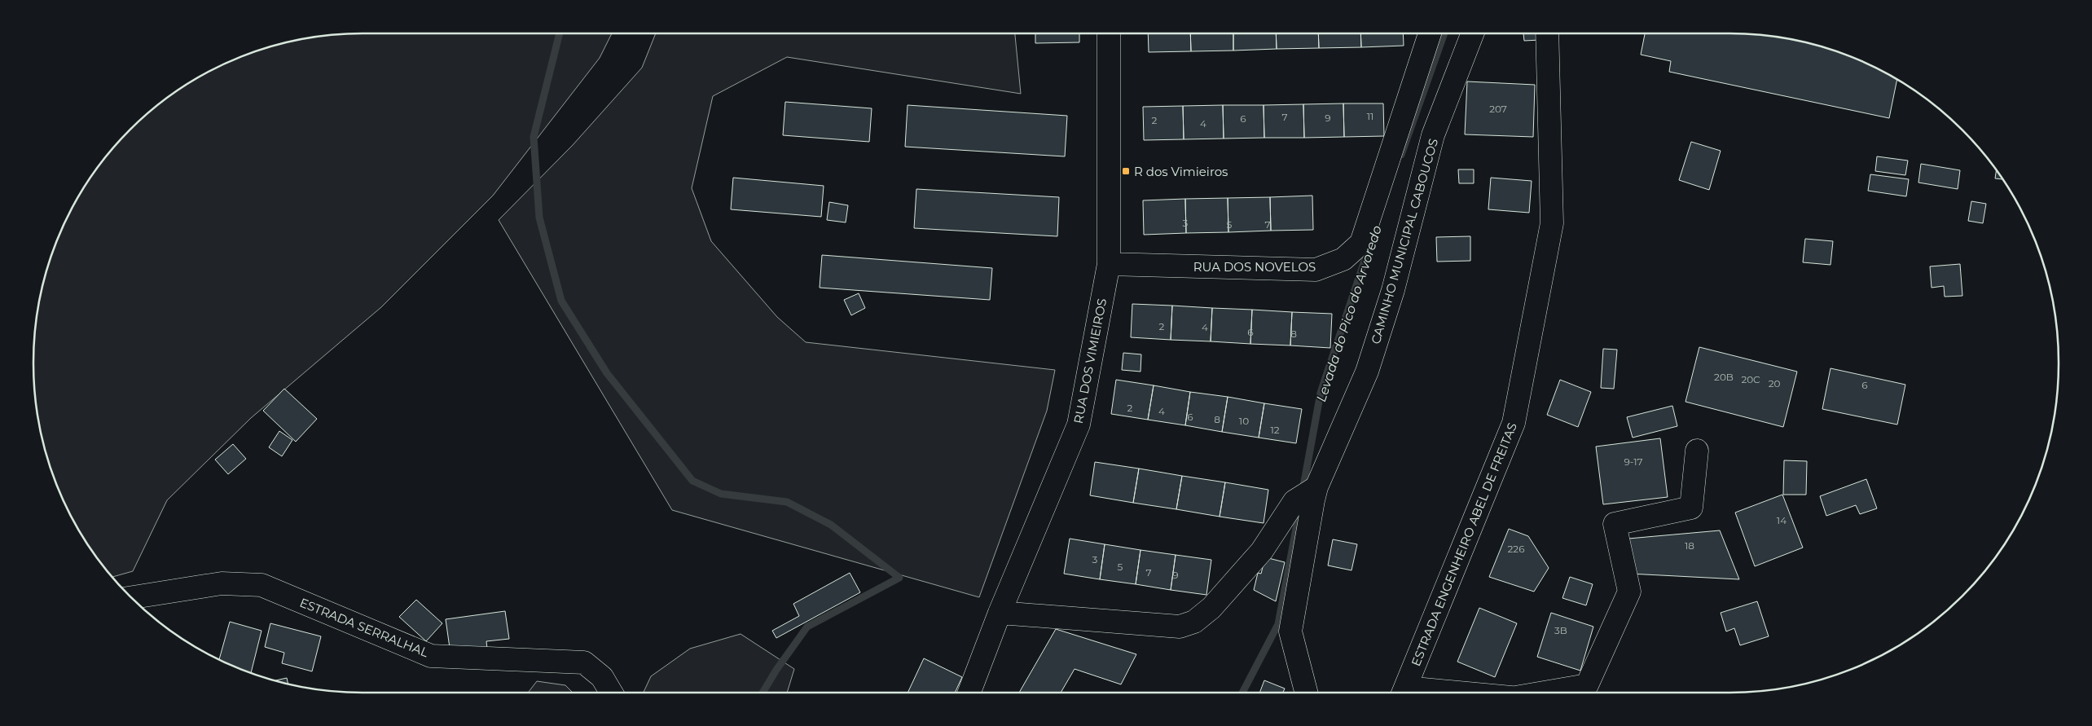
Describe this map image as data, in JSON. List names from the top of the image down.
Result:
{
  "streets": {
    "street": [
      "CAMINHO MUNICIPAL CABOUCOS",
      "RUA DOS NOVELOS",
      "RUA DOS VIMIEIROS",
      "ESTRADA ENGENHEIRO ABEL DE FREITAS",
      "ESTRADA SERRALHAL"
    ]
  },
  "crossings": [
    ["RUA DOS NOVELOS", "RUA DOS VIMIEIROS"]
  ],
  "water": ["Levada do Pico do Arvoredo"],
  "places": {
    "transit": ["R dos Vimieiros"]
  },
  "house_numbers": [
    "207",
    "11",
    "7",
    "9",
    "6",
    "2",
    "4",
    "3",
    "5",
    "7",
    "2",
    "4",
    "6",
    "8",
    "20B",
    "20C",
    "20",
    "6",
    "2",
    "4",
    "6",
    "8",
    "10",
    "12",
    "9-17",
    "14",
    "18",
    "226",
    "3",
    "5",
    "7",
    "9",
    "3B"
  ]
}
